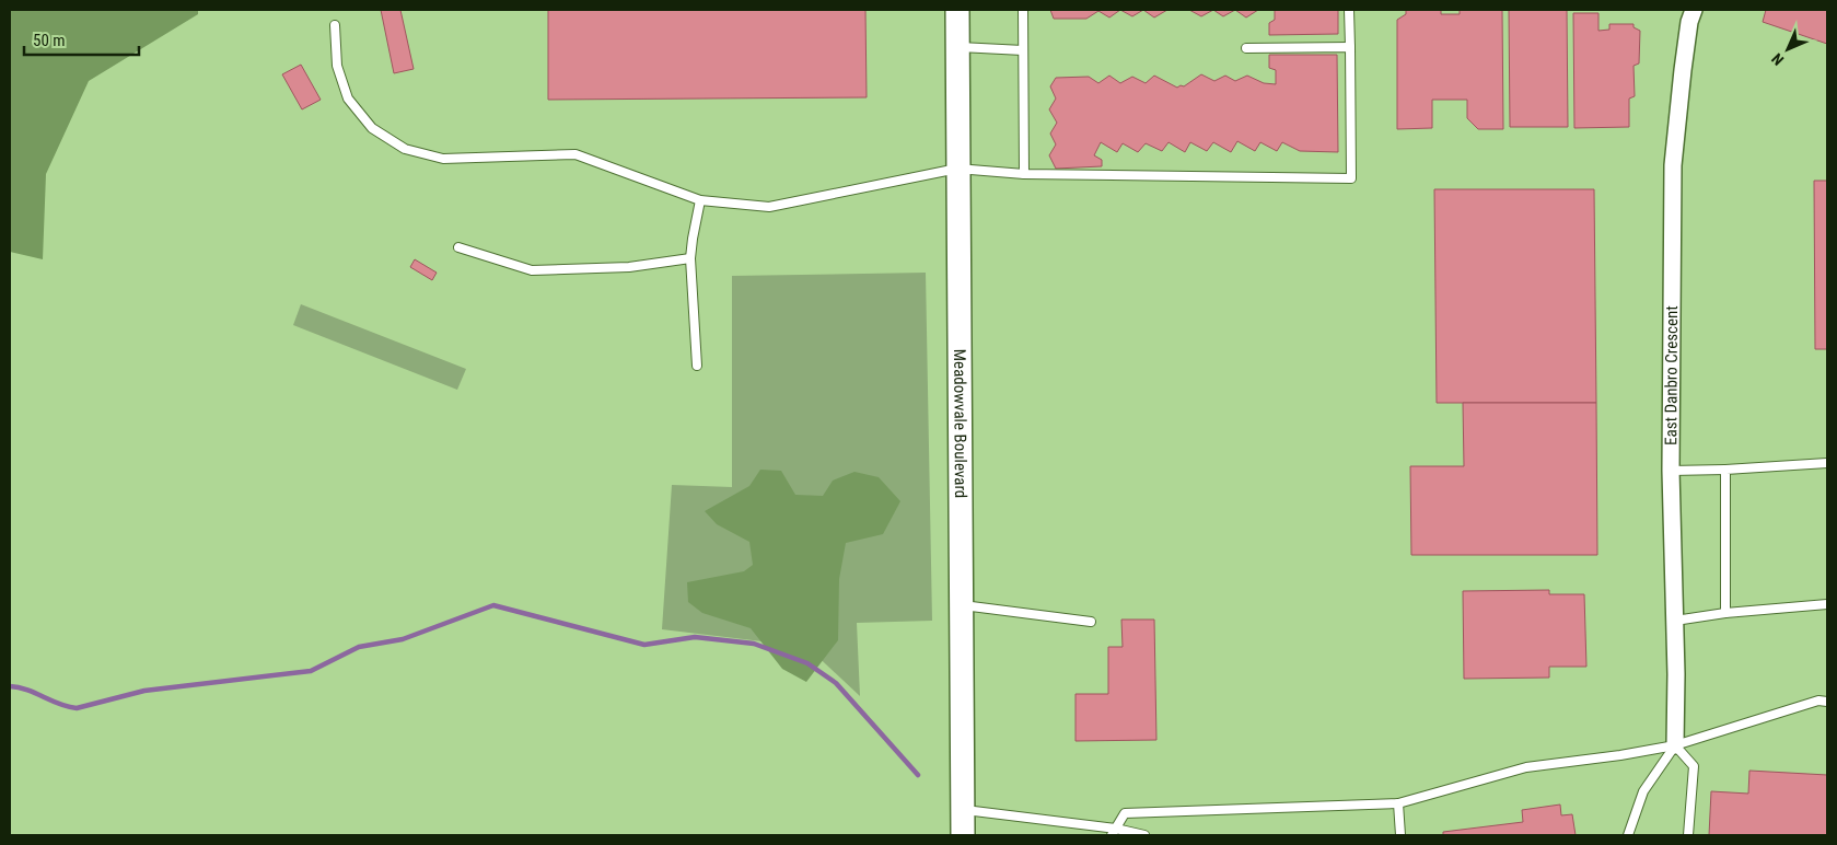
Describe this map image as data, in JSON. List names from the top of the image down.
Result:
{
  "streets": {
    "main road": ["Meadowvale Boulevard"],
    "street": ["East Danbro Crescent"]
  },
  "scale_bar": "50 m",
  "north": "bottom left"
}
